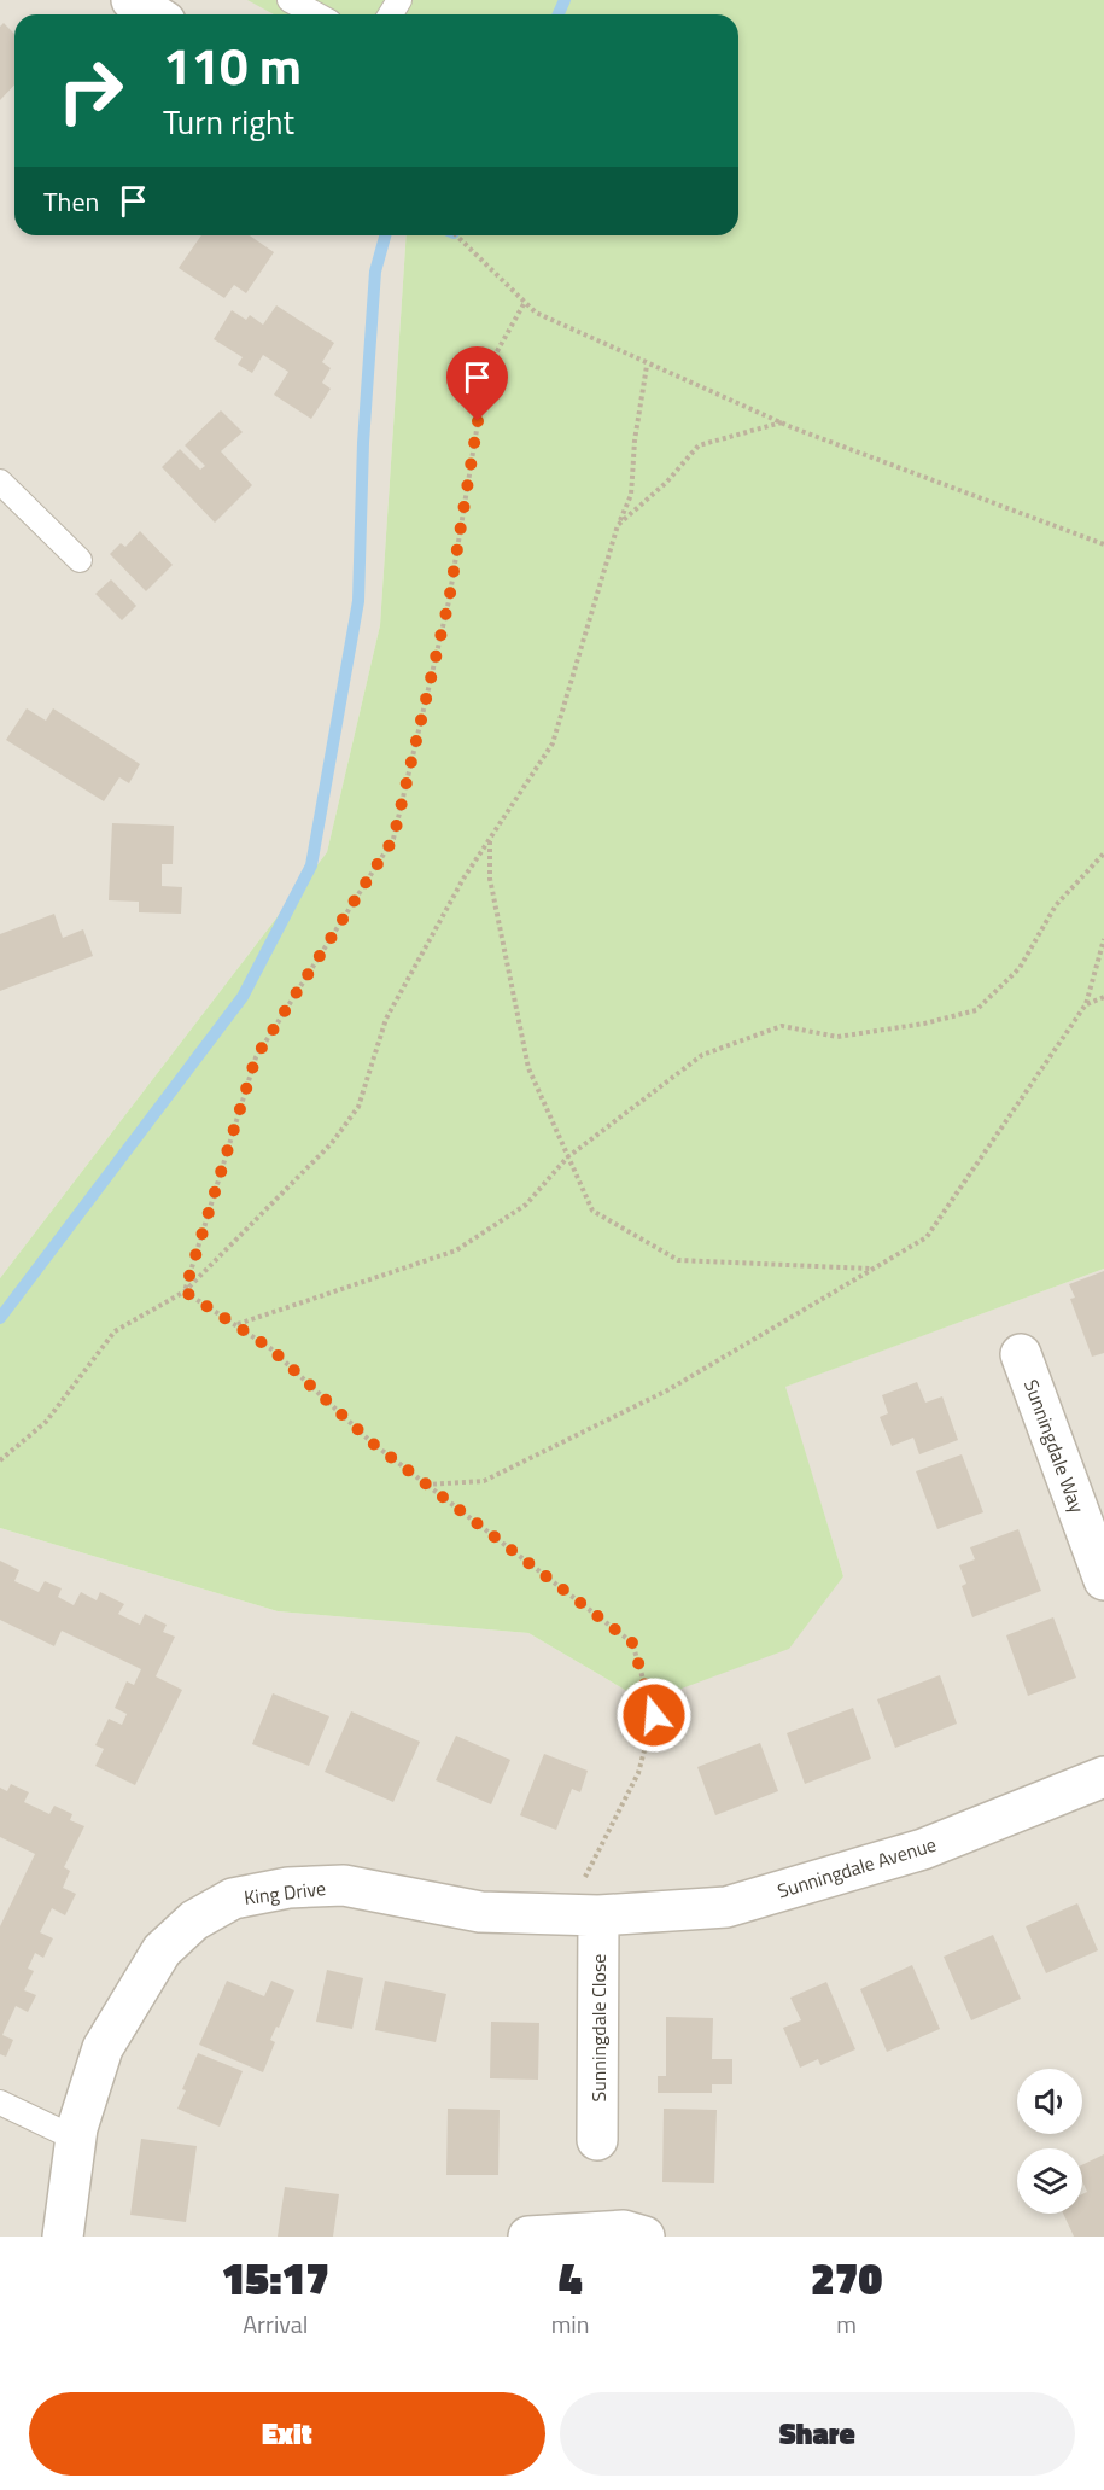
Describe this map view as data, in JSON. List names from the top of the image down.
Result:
{
  "streets": {
    "street": [
      "Sunningdale Way",
      "Sunningdale Avenue",
      "King Drive",
      "Sunningdale Close"
    ]
  },
  "crossings": [
    ["Sunningdale Avenue", "King Drive"],
    ["Sunningdale Avenue", "Sunningdale Close"],
    ["King Drive", "Sunningdale Close"]
  ],
  "page": {
    "turn": ["110 m", "Turn right"],
    "then": "Then",
    "eta": [
      "15:17",
      "Arrival",
      "4",
      "min",
      "270",
      "m"
    ],
    "buttons": ["Exit", "Share"]
  }
}
